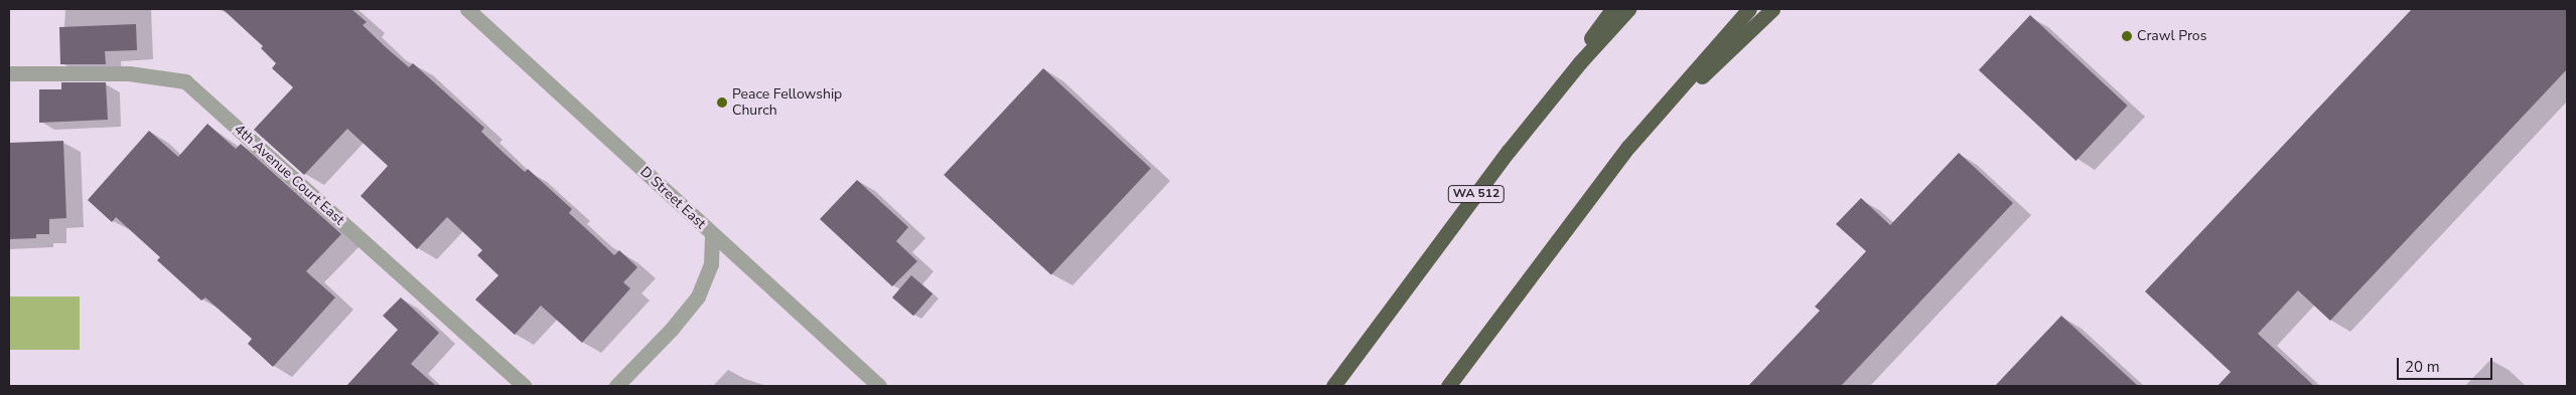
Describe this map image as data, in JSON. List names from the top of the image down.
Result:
{
  "streets": {
    "highway": ["WA 512"],
    "street": ["4th Avenue Court East", "D Street East"]
  },
  "places": ["Crawl Pros", "Peace Fellowship Church"],
  "scale_bar": "20 m"
}
